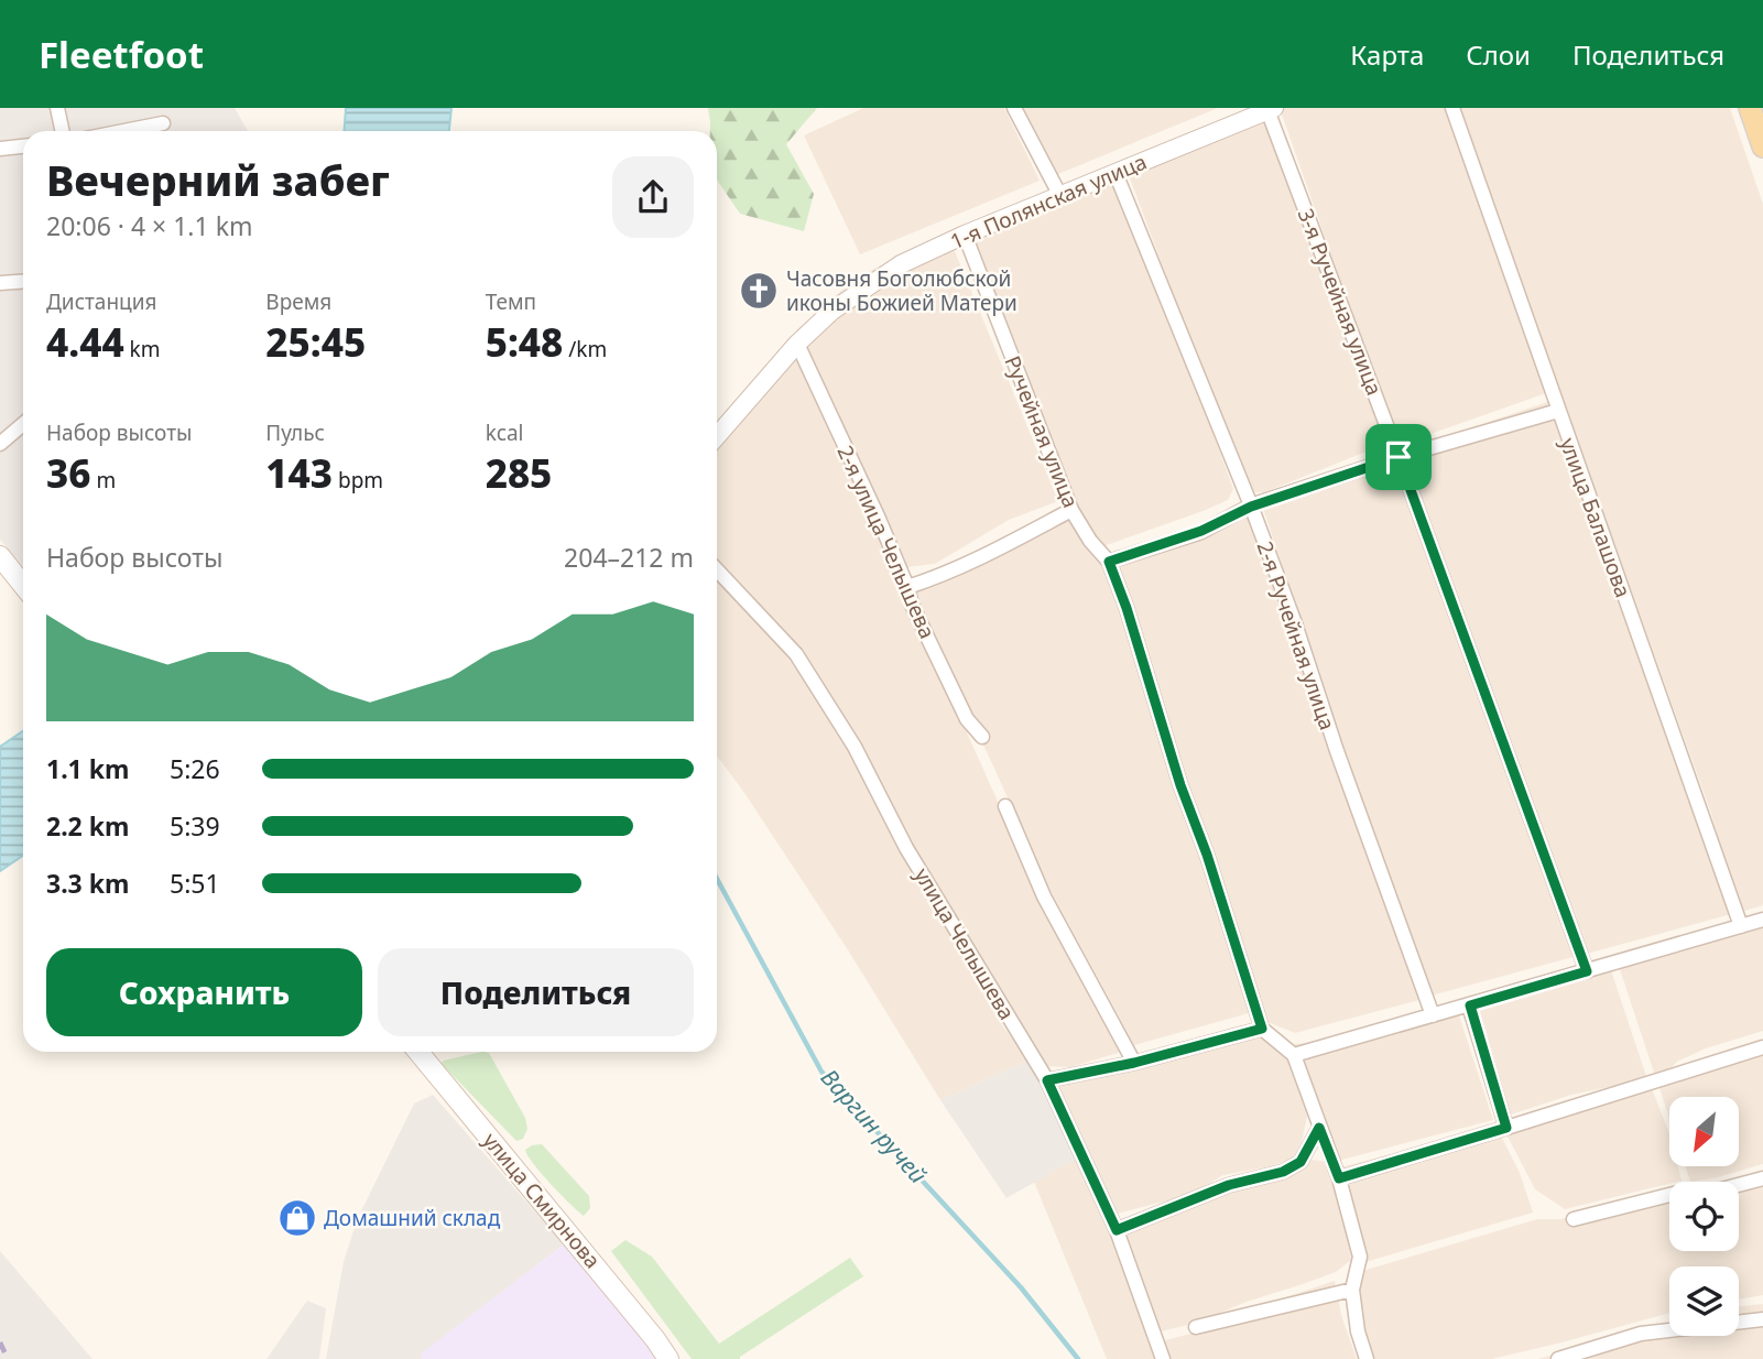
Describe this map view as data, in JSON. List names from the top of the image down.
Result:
{
  "streets": {
    "main road": ["улица Смирнова"],
    "street": [
      "1-я Полянская улица",
      "3-я Ручейная улица",
      "Ручейная улица",
      "улица Балашова",
      "2-я улица Челышева",
      "2-я Ручейная улица",
      "улица Челышева"
    ]
  },
  "crossings": [
    ["1-я Полянская улица", "3-я Ручейная улица"],
    ["1-я Полянская улица", "Ручейная улица"],
    ["1-я Полянская улица", "2-я улица Челышева"],
    ["1-я Полянская улица", "2-я Ручейная улица"]
  ],
  "water": ["Варгин ручей"],
  "places": {
    "church": ["Часовня Боголюбской иконы Божией Матери"],
    "shop": ["Домашний склад"]
  },
  "north": "bottom left",
  "page": {
    "header": "Fleetfoot",
    "nav": ["Карта", "Слои", "Поделиться"],
    "heading": ["Вечерний забег", "20:06 · 4 × 1.1 km"],
    "stats": [
      ["Дистанция", "4.44 km"],
      ["Время", "25:45"],
      ["Темп", "5:48 /km"],
      ["Набор высоты", "36 m"],
      ["Пульс", "143 bpm"],
      ["kcal", "285"]
    ],
    "chart": ["Набор высоты", "204–212 m"],
    "list": [
      {
        "name": "1.1 km",
        "note": "5:26"
      },
      {
        "name": "2.2 km",
        "note": "5:39"
      },
      {
        "name": "3.3 km",
        "note": "5:51"
      }
    ],
    "buttons": ["Сохранить", "Поделиться"]
  }
}
